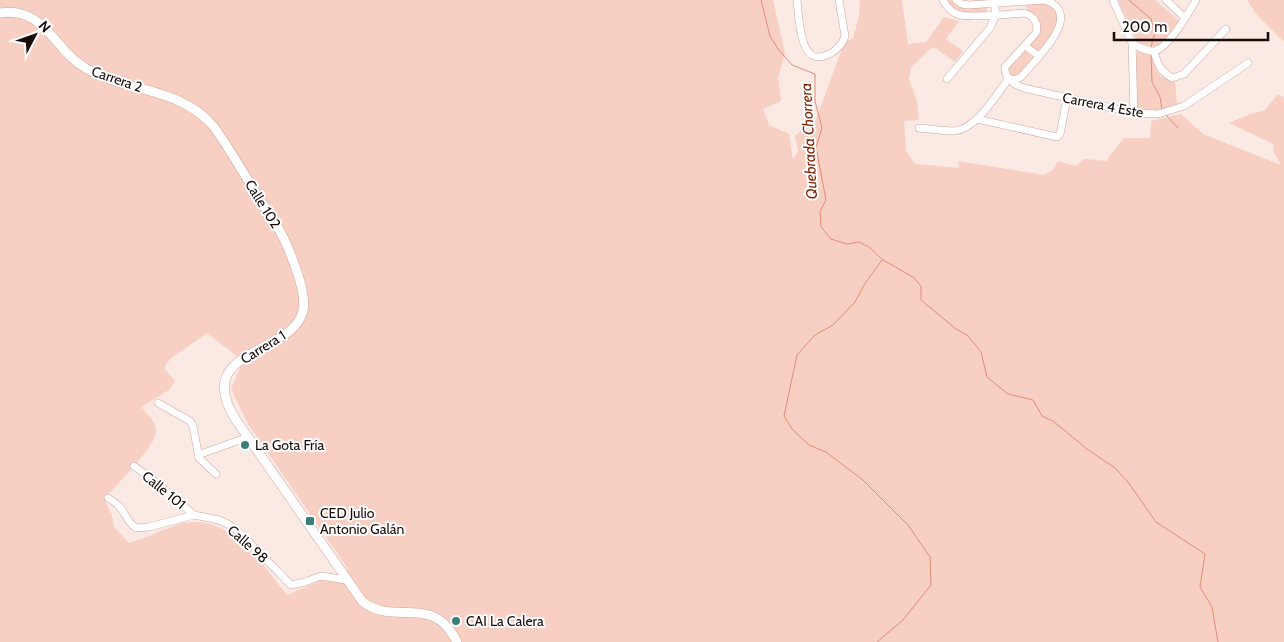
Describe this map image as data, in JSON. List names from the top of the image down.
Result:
{
  "streets": {
    "main road": ["Carrera 2", "Calle 102", "Carrera 1"],
    "street": ["Carrera 4 Este", "Calle 101", "Calle 98"]
  },
  "crossings": [
    ["Carrera 2", "Calle 102"],
    ["Calle 102", "Carrera 1"],
    ["Calle 101", "Calle 98"]
  ],
  "water": ["Quebrada Chorrera"],
  "places": {
    "other": ["La Gota Fría", "CAI La Calera"],
    "transit": ["CED Julio Antonio Galán"]
  },
  "scale_bar": "200 m",
  "north": "top right"
}
